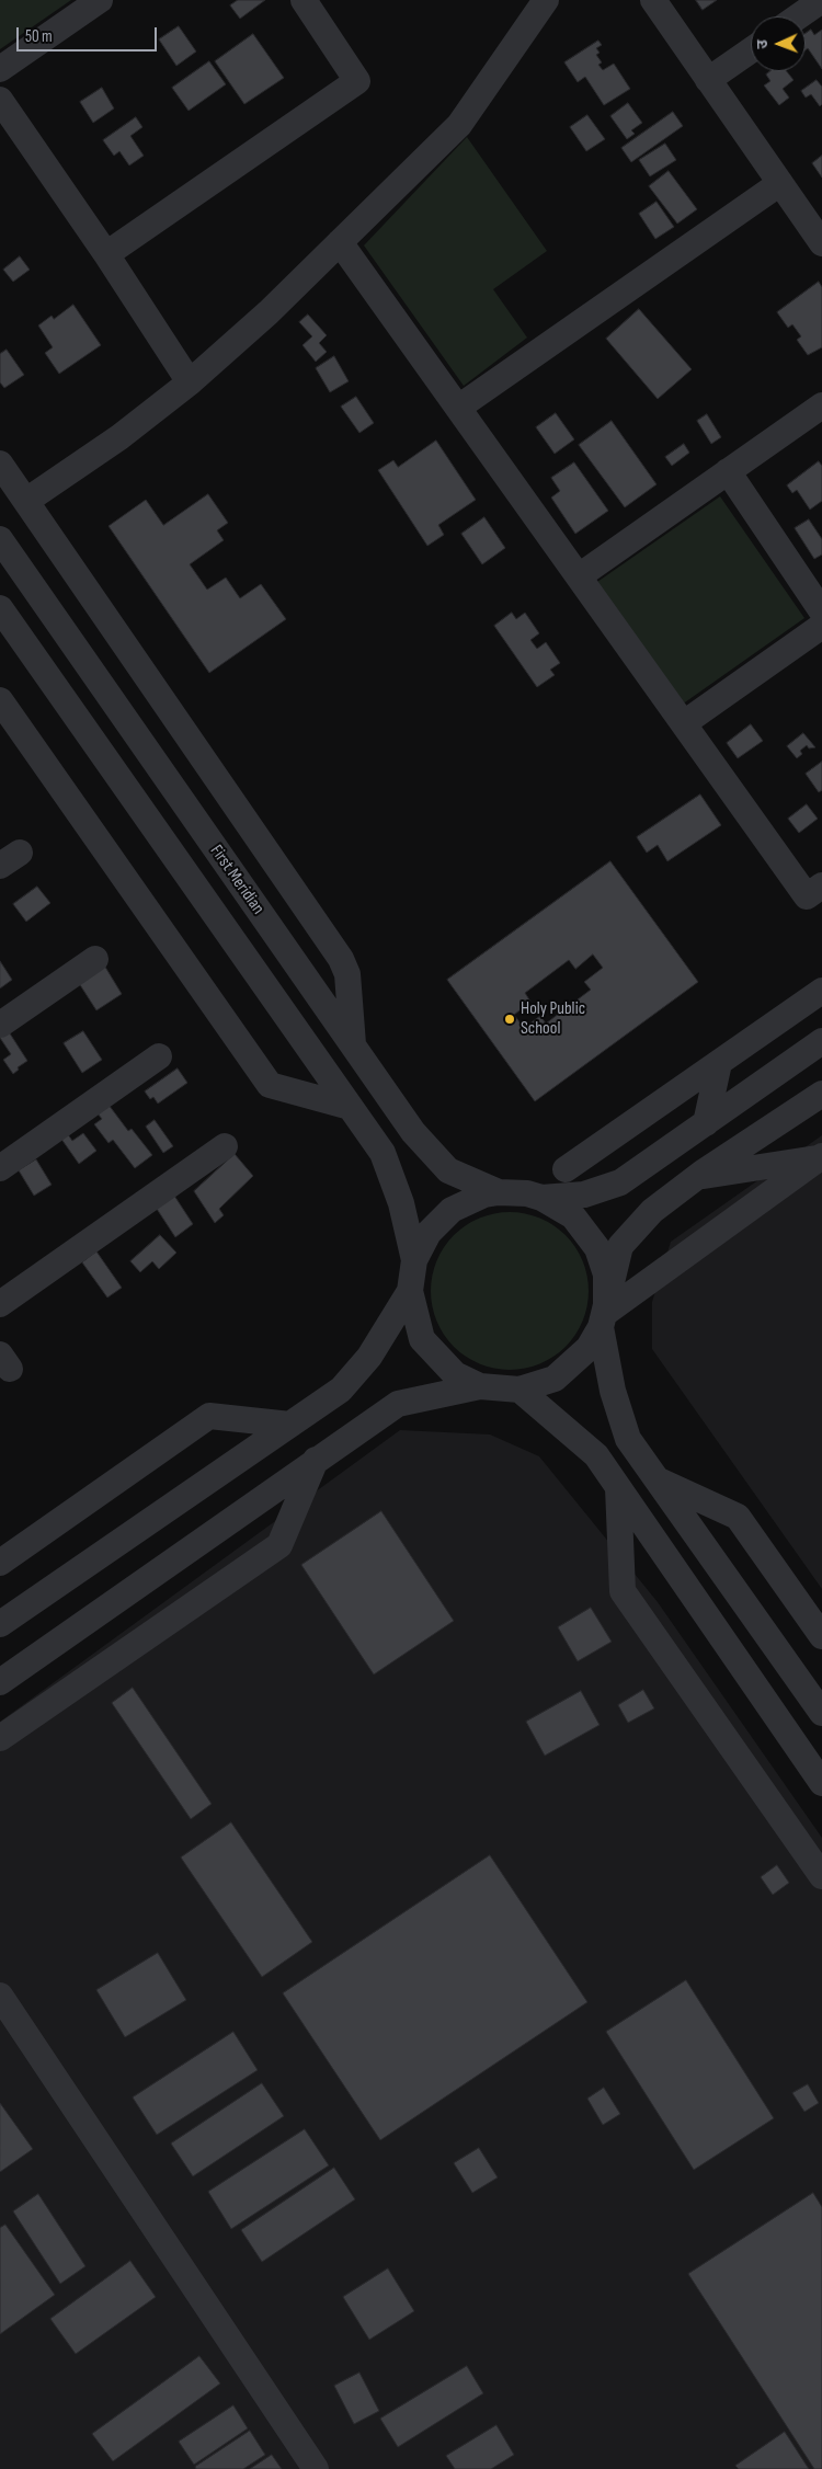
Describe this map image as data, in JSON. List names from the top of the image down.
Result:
{
  "streets": {
    "street": ["First Meridian"]
  },
  "places": ["Holy Public School"],
  "scale_bar": "50 m",
  "north": "left"
}
